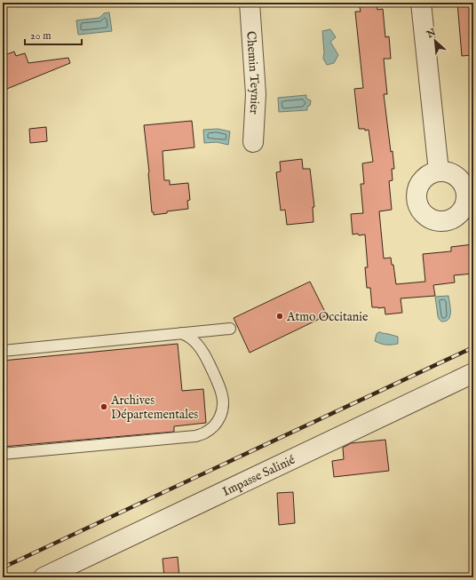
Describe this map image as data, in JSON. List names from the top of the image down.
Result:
{
  "streets": {
    "street": ["Chemin Teynier", "Impasse Salinié"]
  },
  "places": ["Atmo Occitanie", "Archives Départementales"],
  "scale_bar": "20 m",
  "north": "top left"
}
